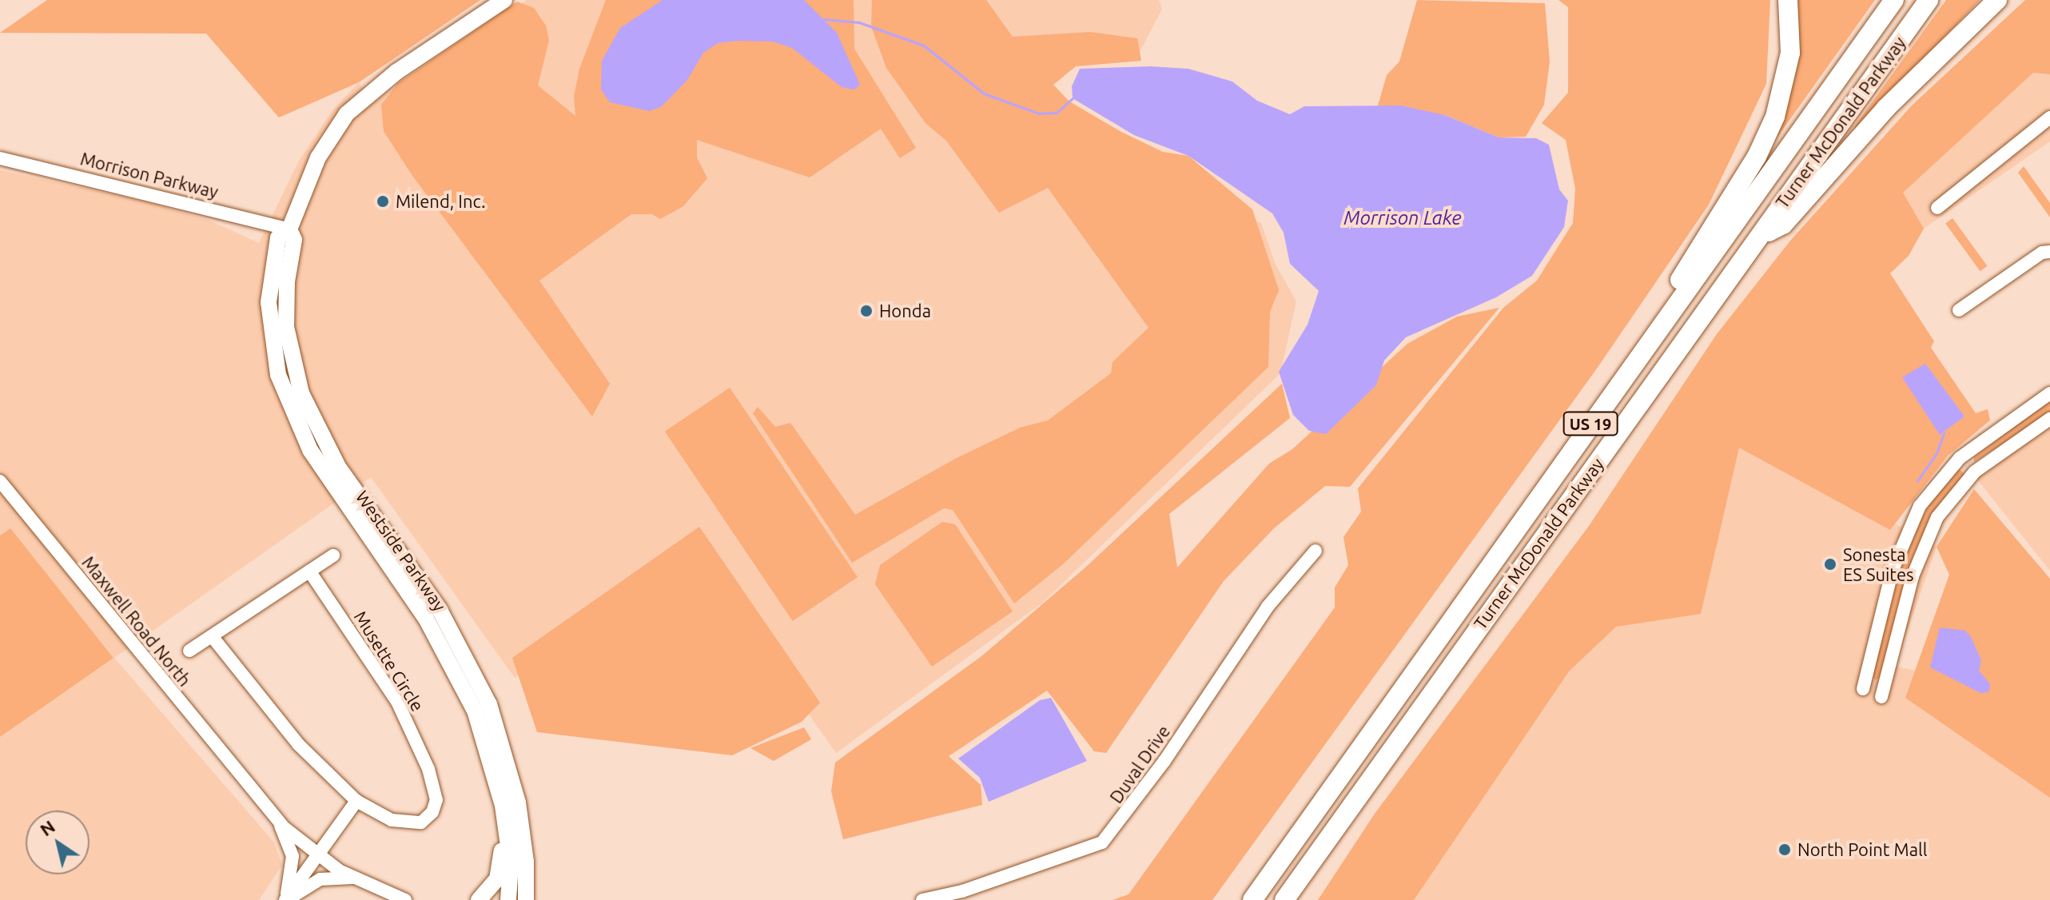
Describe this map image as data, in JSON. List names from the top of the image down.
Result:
{
  "streets": {
    "highway": ["Turner McDonald Parkway", "US 19"],
    "main road": ["Westside Parkway"],
    "street": [
      "Morrison Parkway",
      "Maxwell Road North",
      "Musette Circle",
      "Duval Drive"
    ]
  },
  "crossings": [
    ["Morrison Parkway", "Westside Parkway"]
  ],
  "water": ["Morrison Lake"],
  "places": [
    "Milend, Inc.",
    "Honda",
    "Sonesta ES Suites",
    "North Point Mall"
  ],
  "north": "top left"
}
